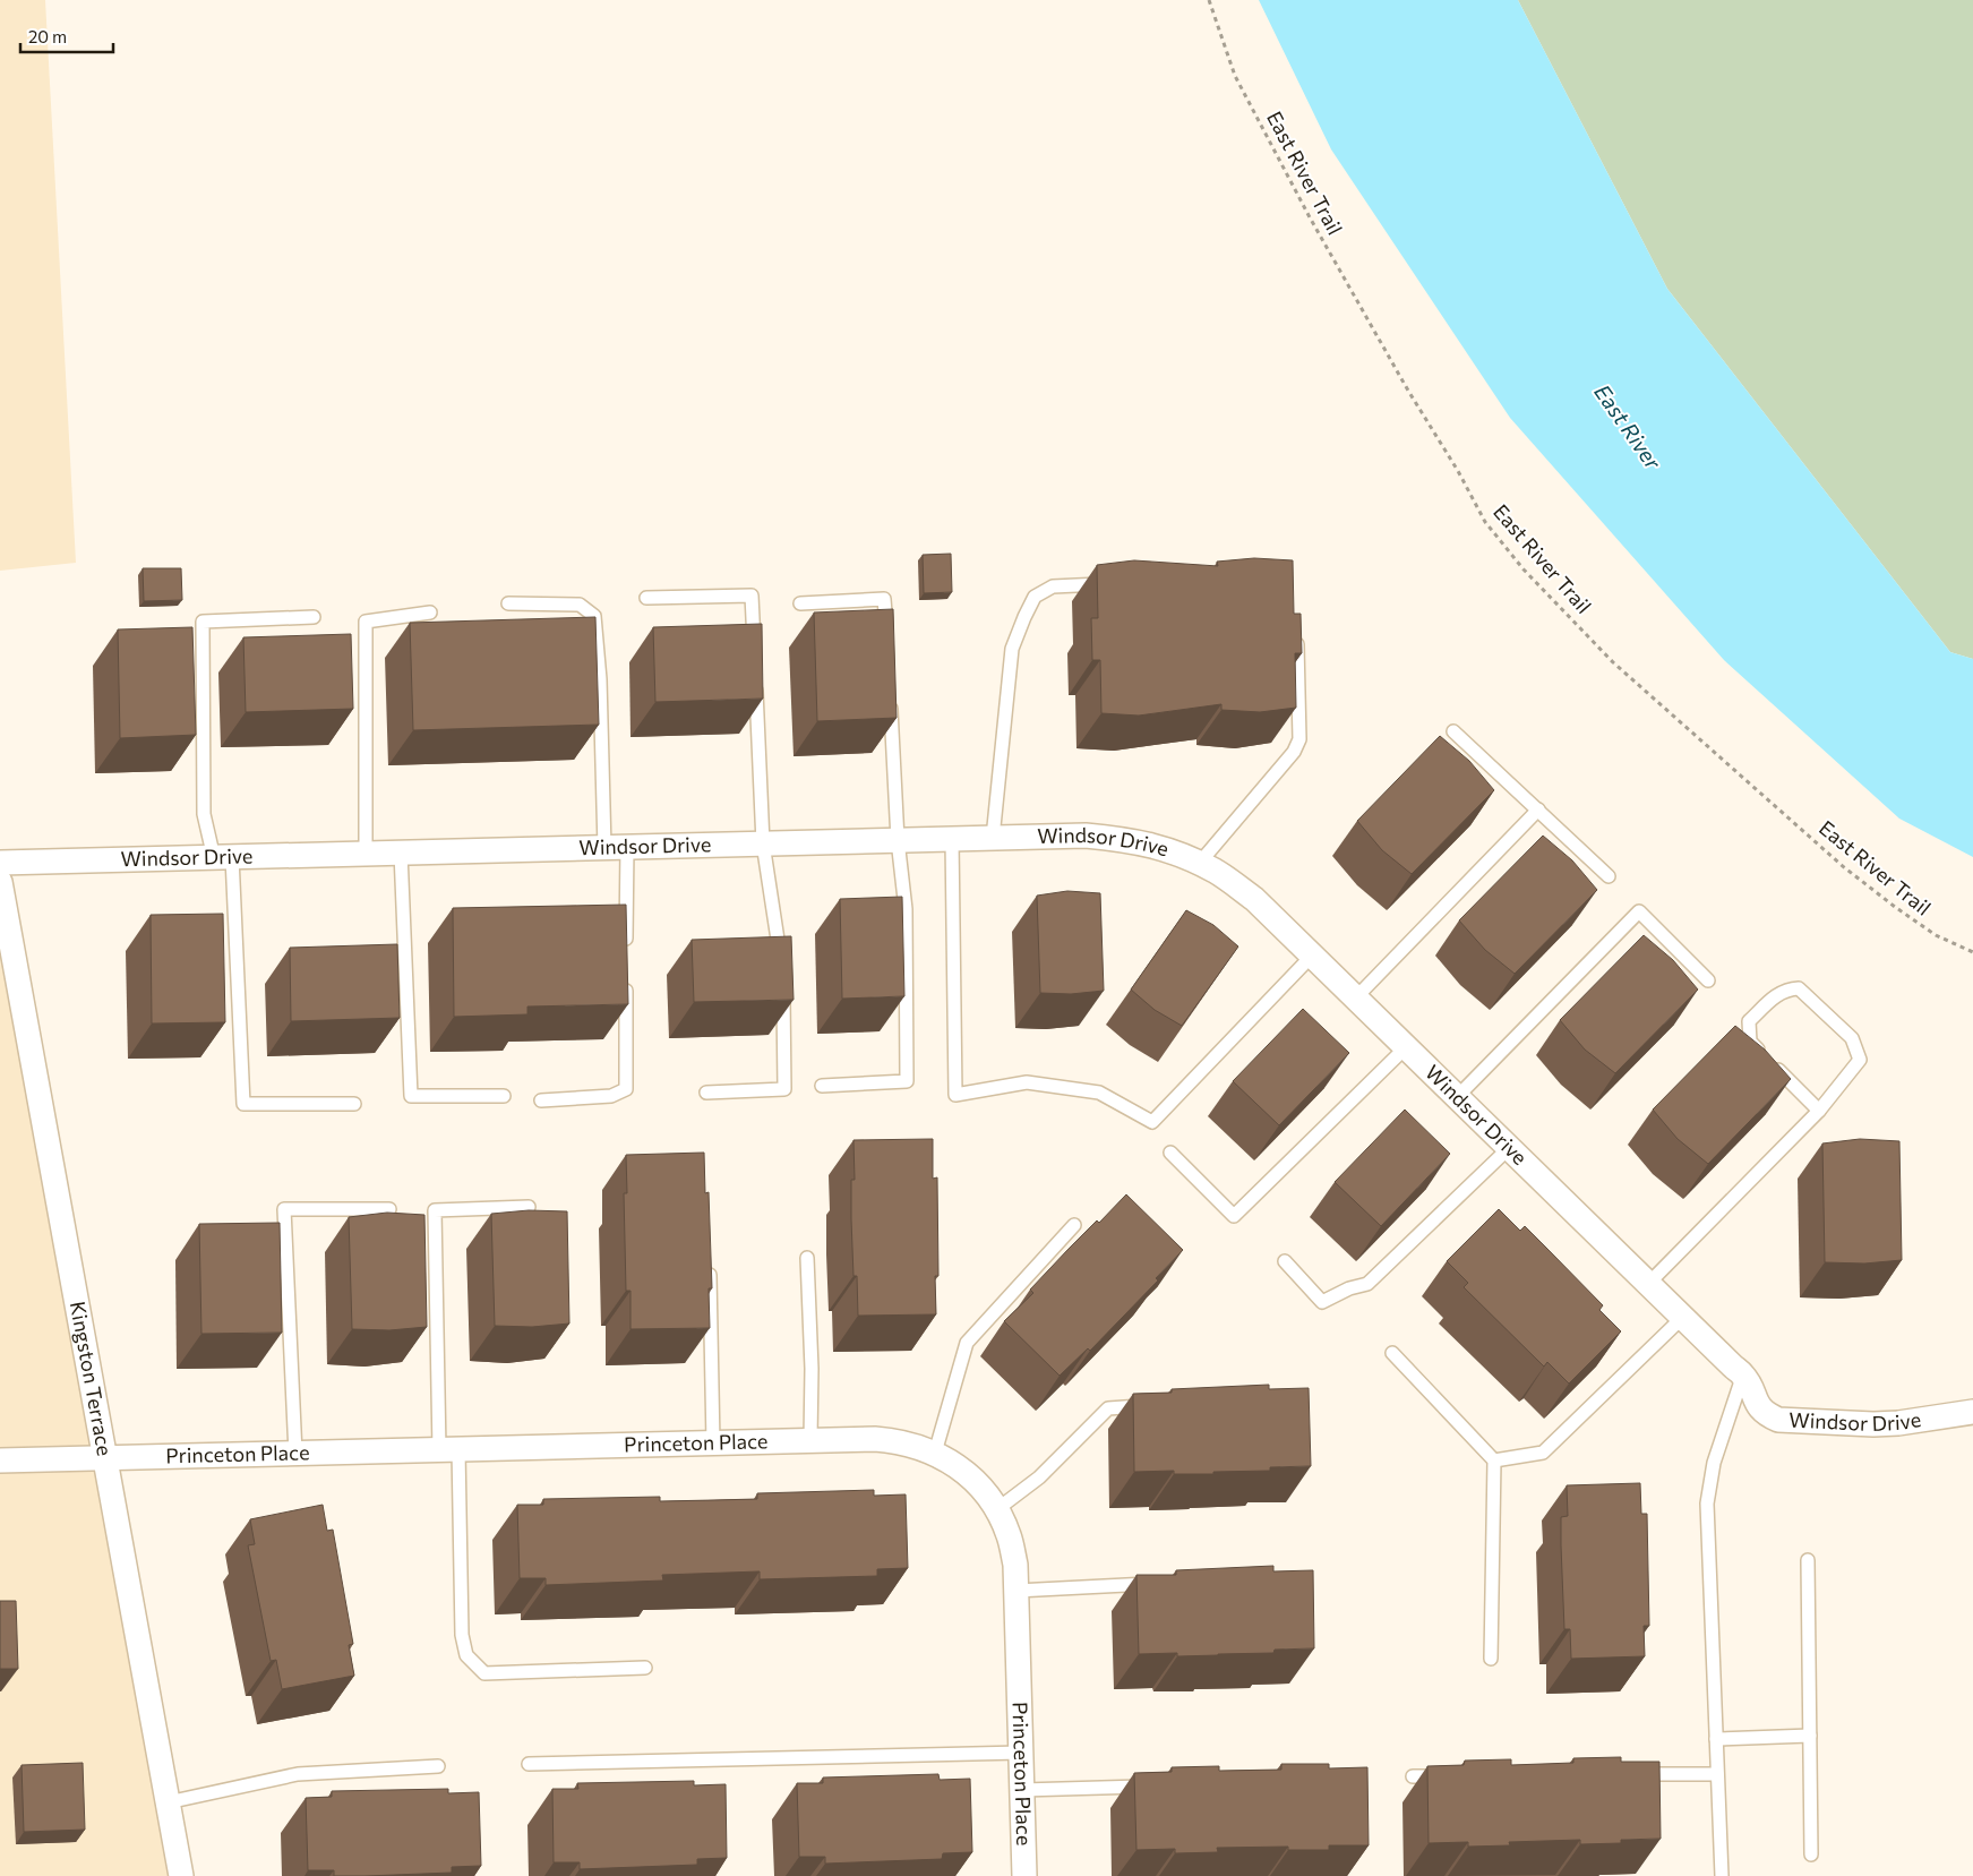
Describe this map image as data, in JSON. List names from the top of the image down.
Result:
{
  "streets": {
    "street": ["Windsor Drive", "Kingston Terrace", "Princeton Place"],
    "path": ["East River Trail"]
  },
  "crossings": [
    ["Kingston Terrace", "Princeton Place"]
  ],
  "water": ["East River"],
  "scale_bar": "20 m"
}
